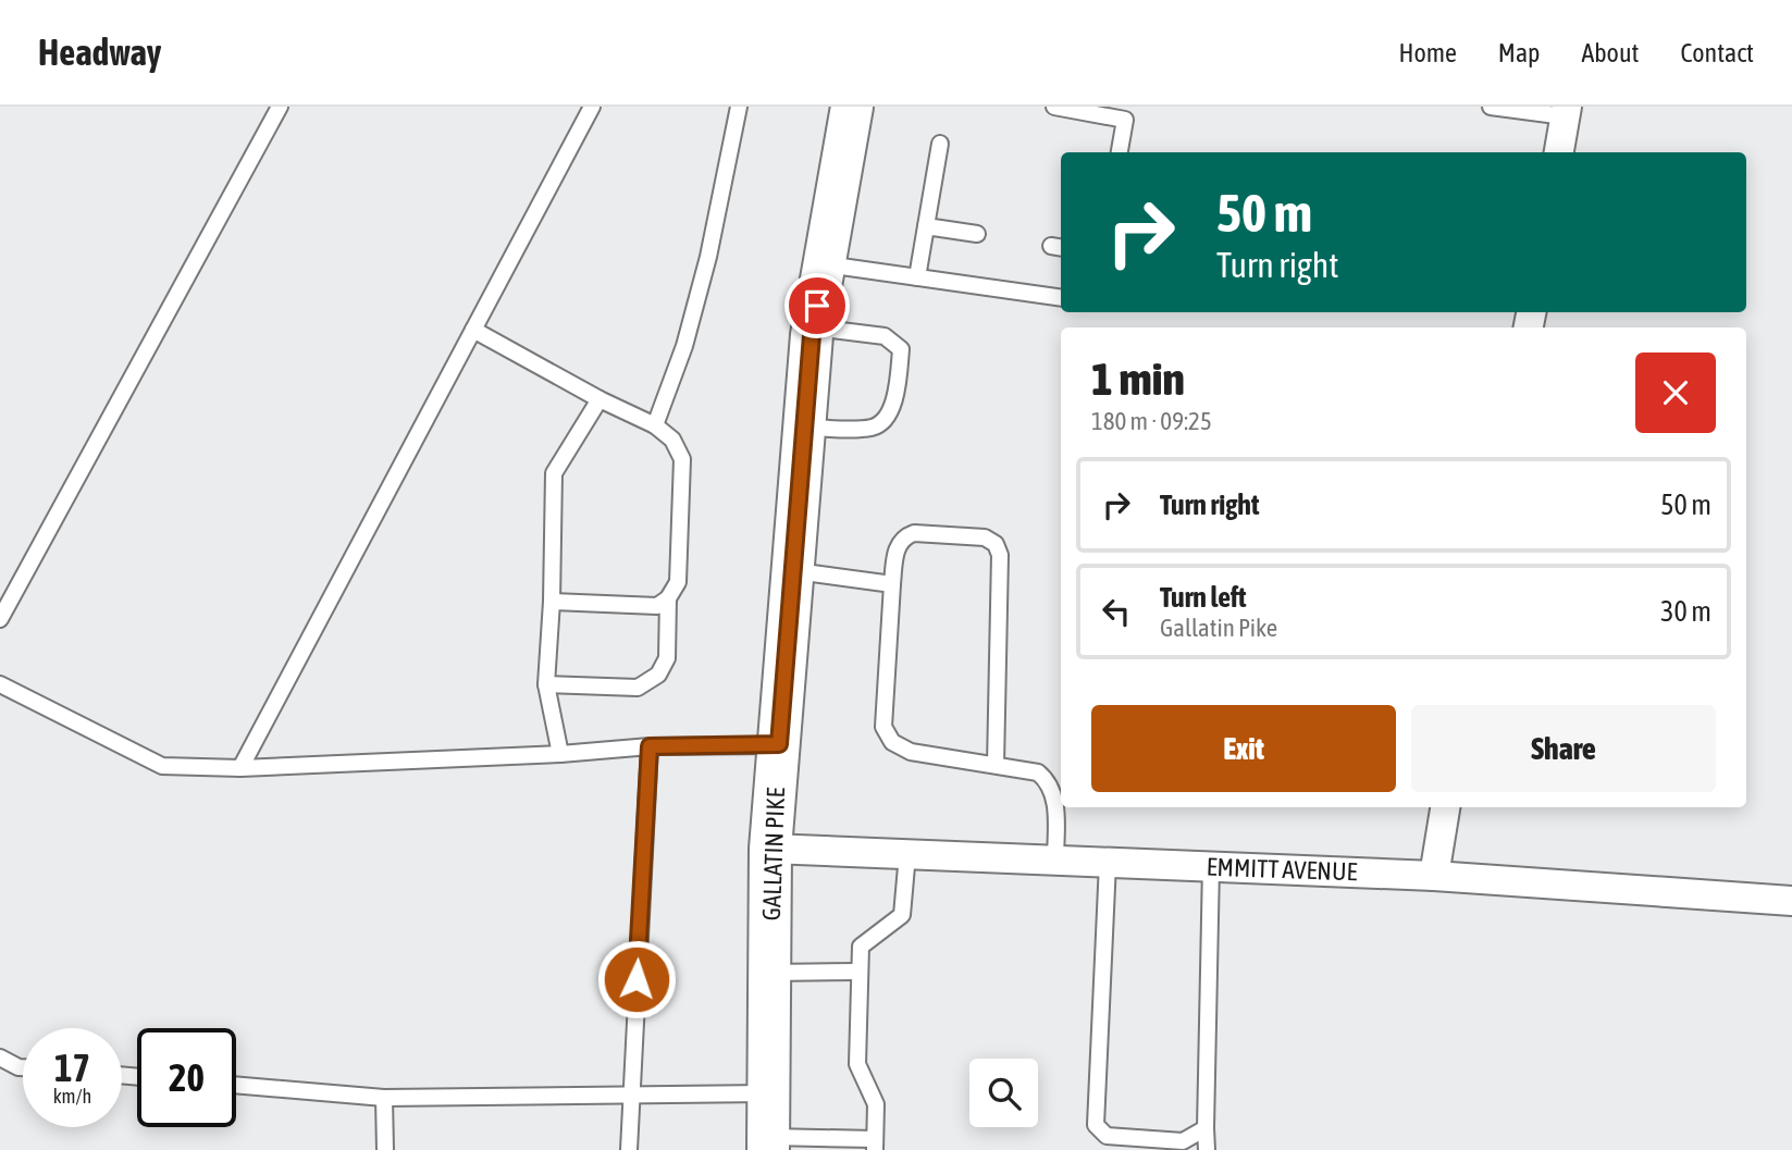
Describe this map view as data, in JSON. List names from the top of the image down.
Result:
{
  "streets": {
    "main road": ["GALLATIN PIKE"],
    "street": ["EMMITT AVENUE"]
  },
  "crossings": [
    ["GALLATIN PIKE", "EMMITT AVENUE"]
  ],
  "page": {
    "header": "Headway",
    "nav": [
      "Home",
      "Map",
      "About",
      "Contact"
    ],
    "turn": ["50 m", "Turn right"],
    "heading": ["1 min", "180 m · 09:25"],
    "list": [
      {
        "name": "Turn right",
        "value": "50 m"
      },
      {
        "name": "Turn left",
        "note": "Gallatin Pike",
        "value": "30 m"
      }
    ],
    "buttons": ["Exit", "Share"],
    "speed": "17 km/h",
    "limit": "20"
  }
}
